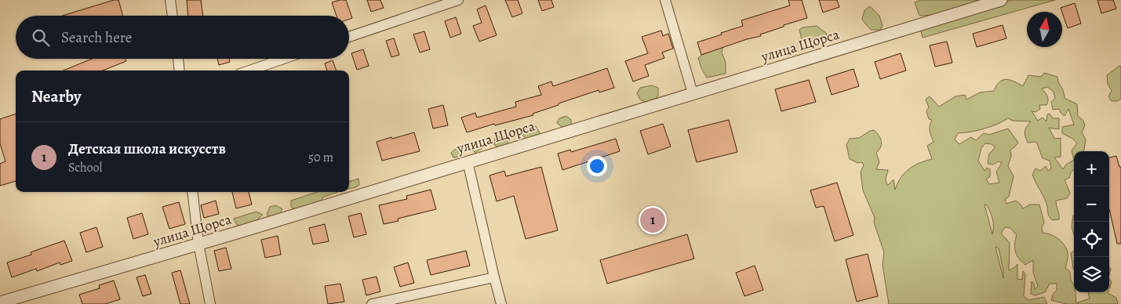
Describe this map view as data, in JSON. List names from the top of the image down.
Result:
{
  "streets": {
    "street": ["улица Щорса"]
  },
  "north": "top",
  "page": {
    "search": "Search here",
    "heading": "Nearby",
    "list": [
      {
        "mark": "1",
        "name": "Детская школа искусств",
        "note": "School",
        "value": "50 m"
      }
    ],
    "map_buttons": ["+", "−"],
    "pins": "1"
  }
}
